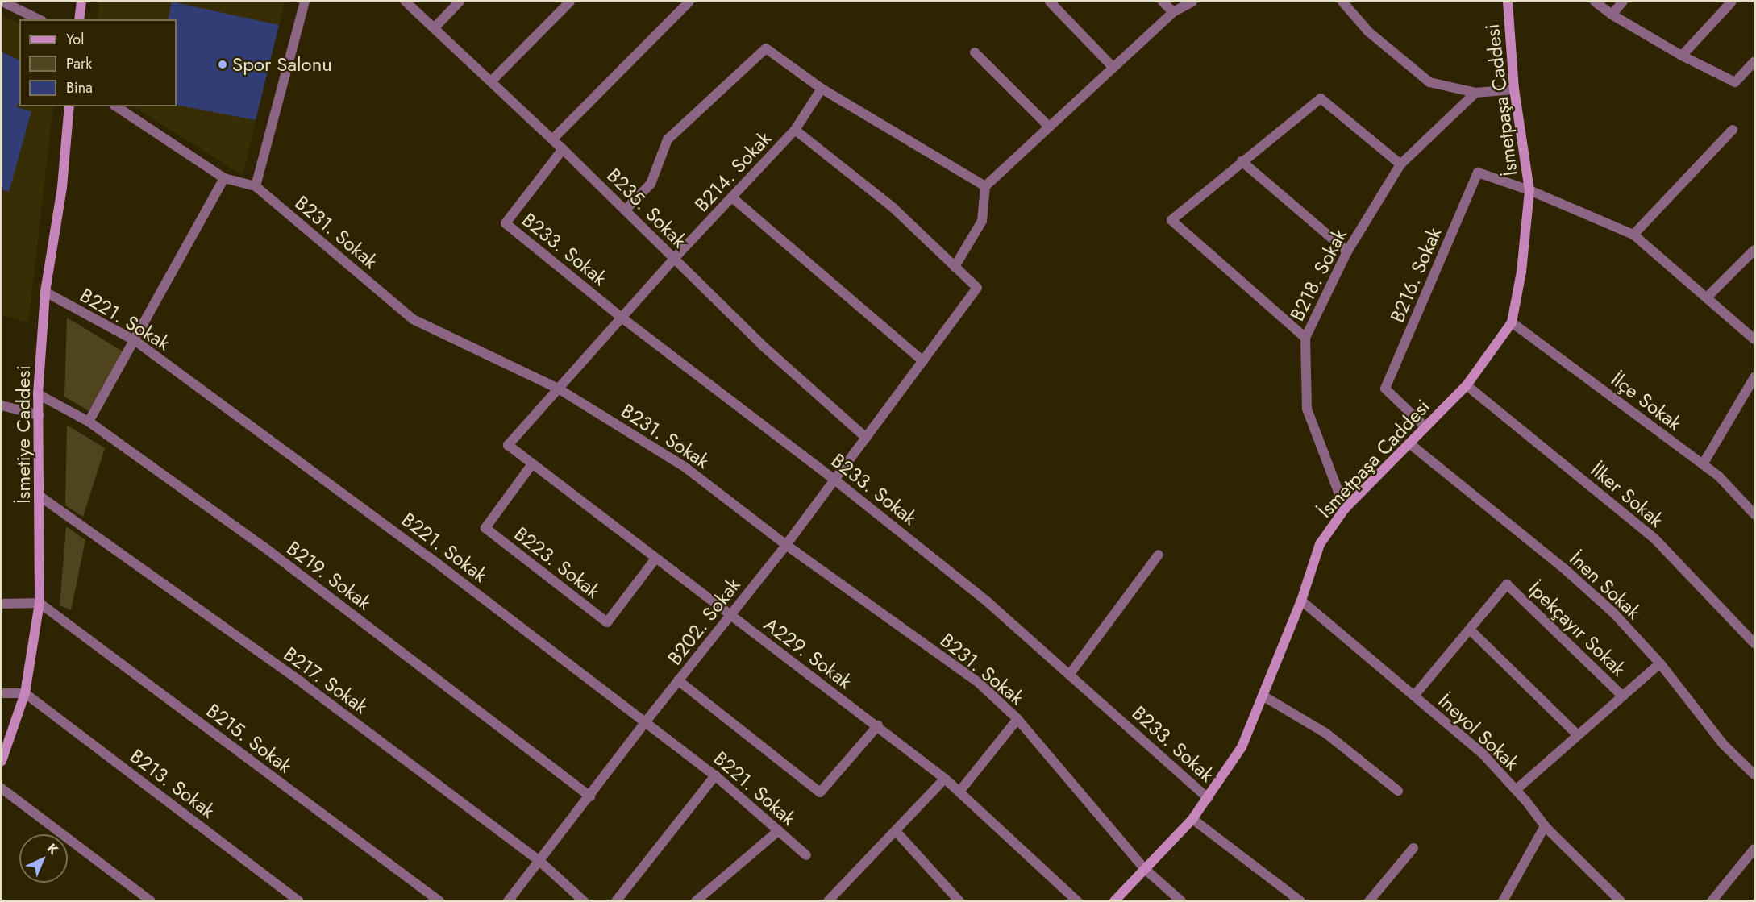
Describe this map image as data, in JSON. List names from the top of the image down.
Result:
{
  "streets": {
    "main road": ["İsmetpaşa Caddesi", "İsmetiye Caddesi"],
    "street": [
      "B214. Sokak",
      "B235. Sokak",
      "B231. Sokak",
      "B233. Sokak",
      "B218. Sokak",
      "B216. Sokak",
      "B221. Sokak",
      "İlçe Sokak",
      "İlker Sokak",
      "B223. Sokak",
      "B219. Sokak",
      "İnen Sokak",
      "B202. Sokak",
      "İpekçayır Sokak",
      "A229. Sokak",
      "B217. Sokak",
      "İneyol Sokak",
      "B215. Sokak",
      "B213. Sokak"
    ]
  },
  "crossings": [
    ["İsmetpaşa Caddesi", "B231. Sokak"],
    ["İsmetpaşa Caddesi", "B233. Sokak"],
    ["İsmetpaşa Caddesi", "B218. Sokak"],
    ["İsmetpaşa Caddesi", "B216. Sokak"],
    ["İsmetpaşa Caddesi", "İlçe Sokak"],
    ["İsmetpaşa Caddesi", "İlker Sokak"],
    ["İsmetpaşa Caddesi", "İnen Sokak"],
    ["İsmetpaşa Caddesi", "İneyol Sokak"],
    ["B214. Sokak", "B235. Sokak"],
    ["B214. Sokak", "B231. Sokak"],
    ["B214. Sokak", "B233. Sokak"],
    ["B214. Sokak", "A229. Sokak"],
    ["B235. Sokak", "B233. Sokak"],
    ["B235. Sokak", "B202. Sokak"],
    ["B231. Sokak", "B202. Sokak"],
    ["B233. Sokak", "B202. Sokak"],
    ["B221. Sokak", "İsmetiye Caddesi"],
    ["B221. Sokak", "B202. Sokak"],
    ["İsmetiye Caddesi", "B219. Sokak"],
    ["İsmetiye Caddesi", "B217. Sokak"],
    ["İsmetiye Caddesi", "B215. Sokak"],
    ["İsmetiye Caddesi", "B213. Sokak"],
    ["B223. Sokak", "A229. Sokak"],
    ["B219. Sokak", "B202. Sokak"],
    ["B202. Sokak", "A229. Sokak"],
    ["B202. Sokak", "B217. Sokak"],
    ["İpekçayır Sokak", "İneyol Sokak"]
  ],
  "places": ["Spor Salonu"],
  "legend": ["Yol", "Park", "Bina"],
  "north": "top right"
}
